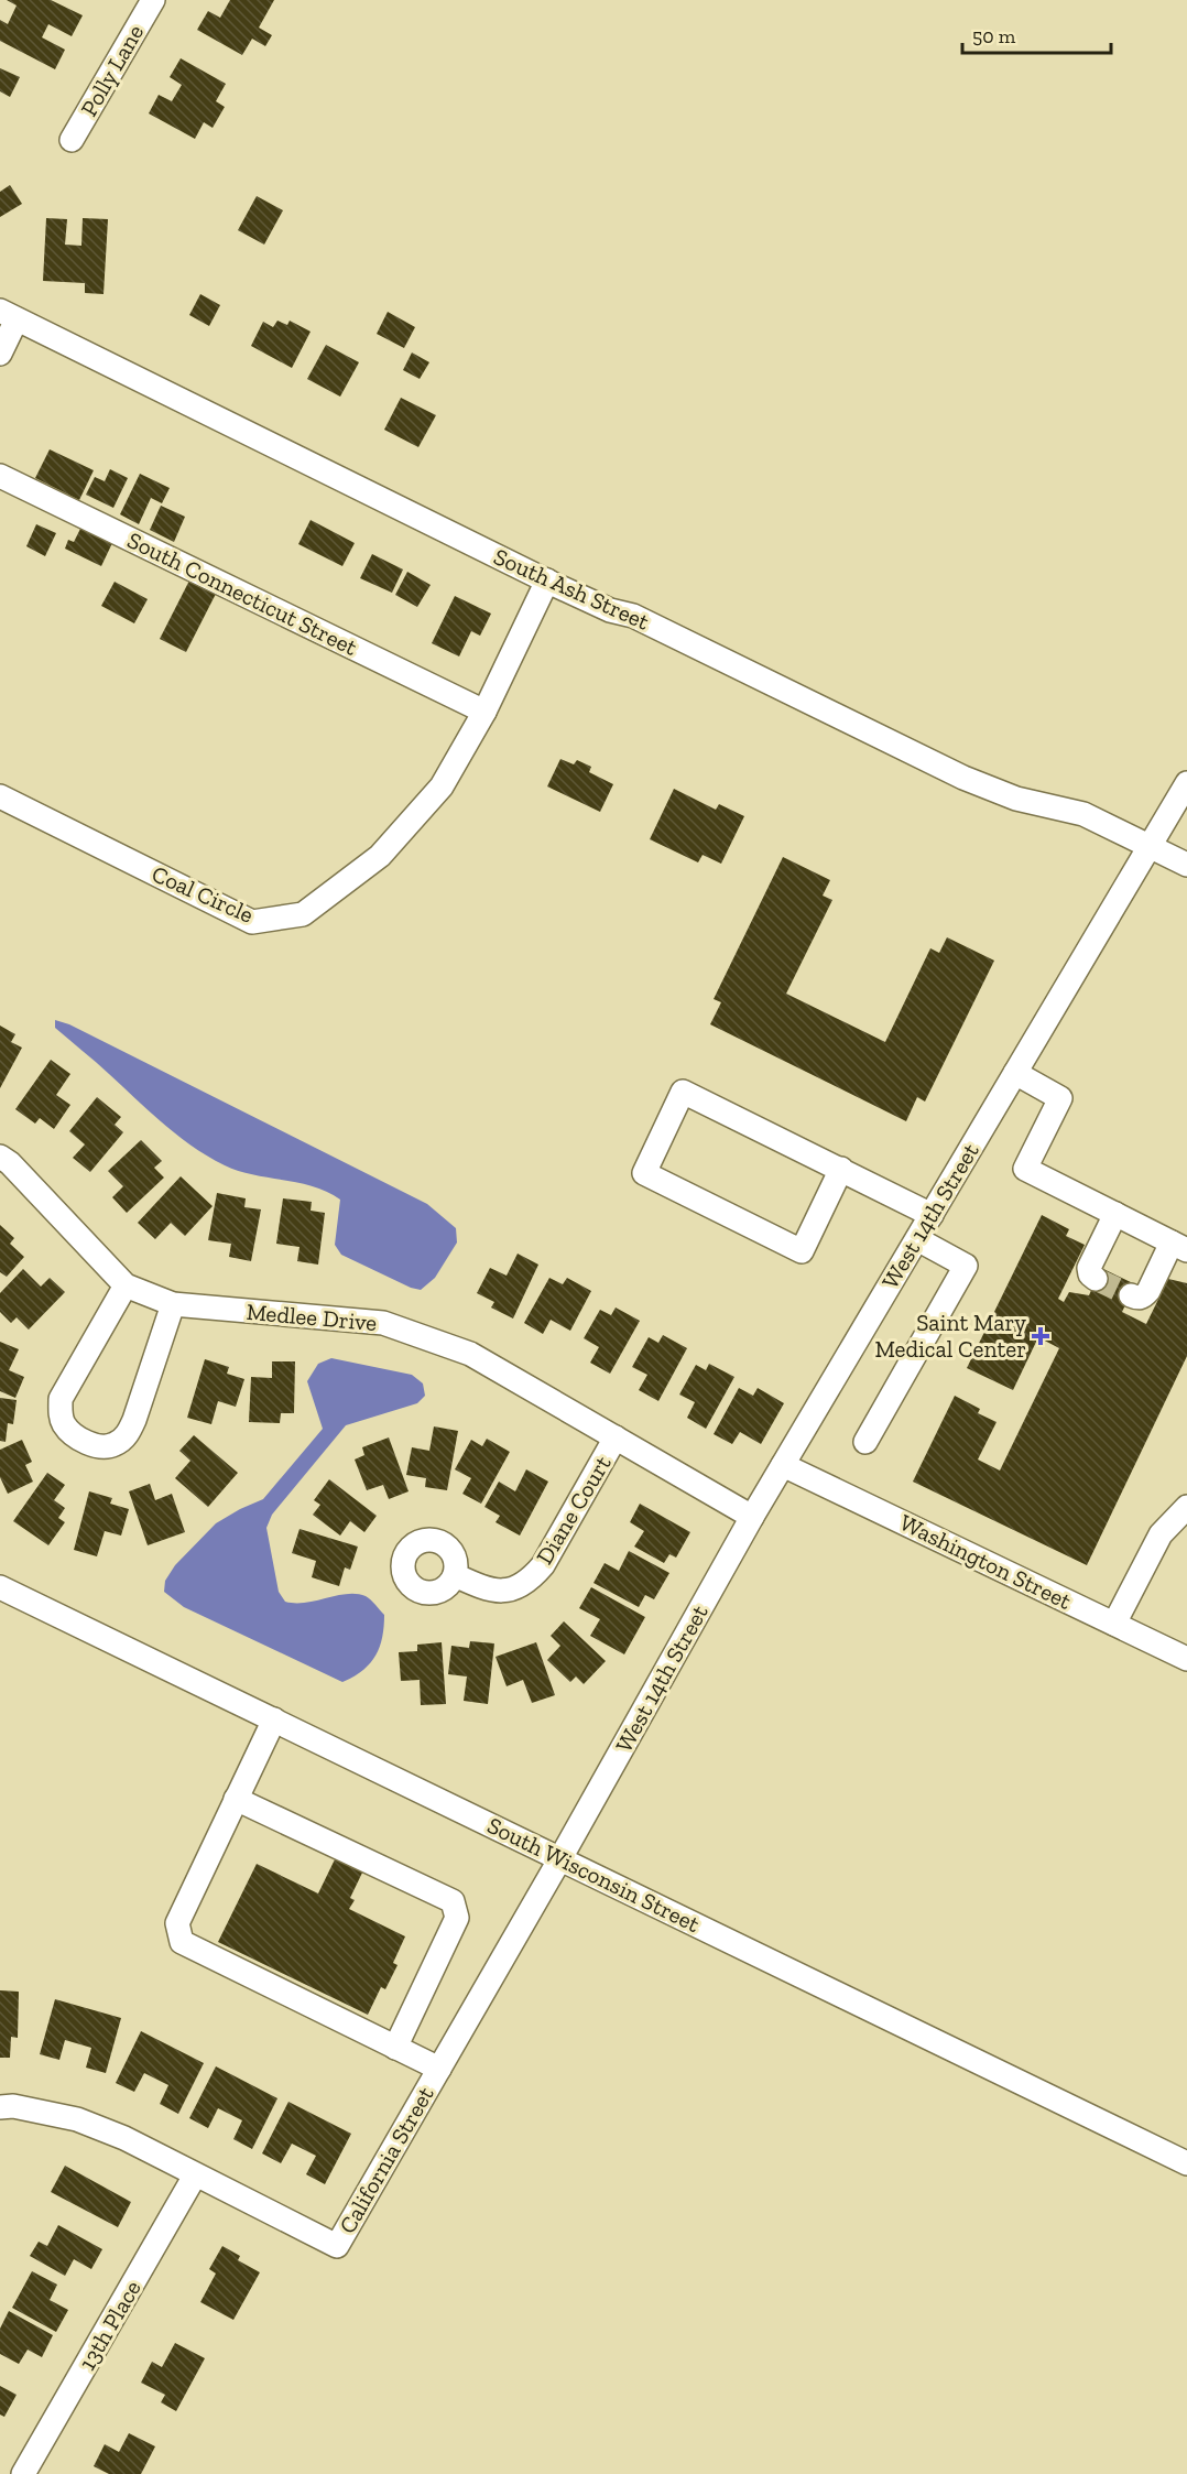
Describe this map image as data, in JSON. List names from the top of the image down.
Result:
{
  "streets": {
    "street": [
      "Polly Lane",
      "South Ash Street",
      "South Connecticut Street",
      "Coal Circle",
      "West 14th Street",
      "Medlee Drive",
      "Diane Court",
      "Washington Street",
      "South Wisconsin Street",
      "California Street",
      "13th Place"
    ]
  },
  "crossings": [
    ["South Ash Street", "Coal Circle"],
    ["South Ash Street", "West 14th Street"],
    ["South Connecticut Street", "Coal Circle"],
    ["West 14th Street", "Medlee Drive"],
    ["West 14th Street", "Washington Street"],
    ["West 14th Street", "South Wisconsin Street"],
    ["West 14th Street", "California Street"],
    ["Medlee Drive", "Diane Court"],
    ["South Wisconsin Street", "California Street"],
    ["California Street", "13th Place"]
  ],
  "places": {
    "health": ["Saint Mary Medical Center"]
  },
  "scale_bar": "50 m"
}
